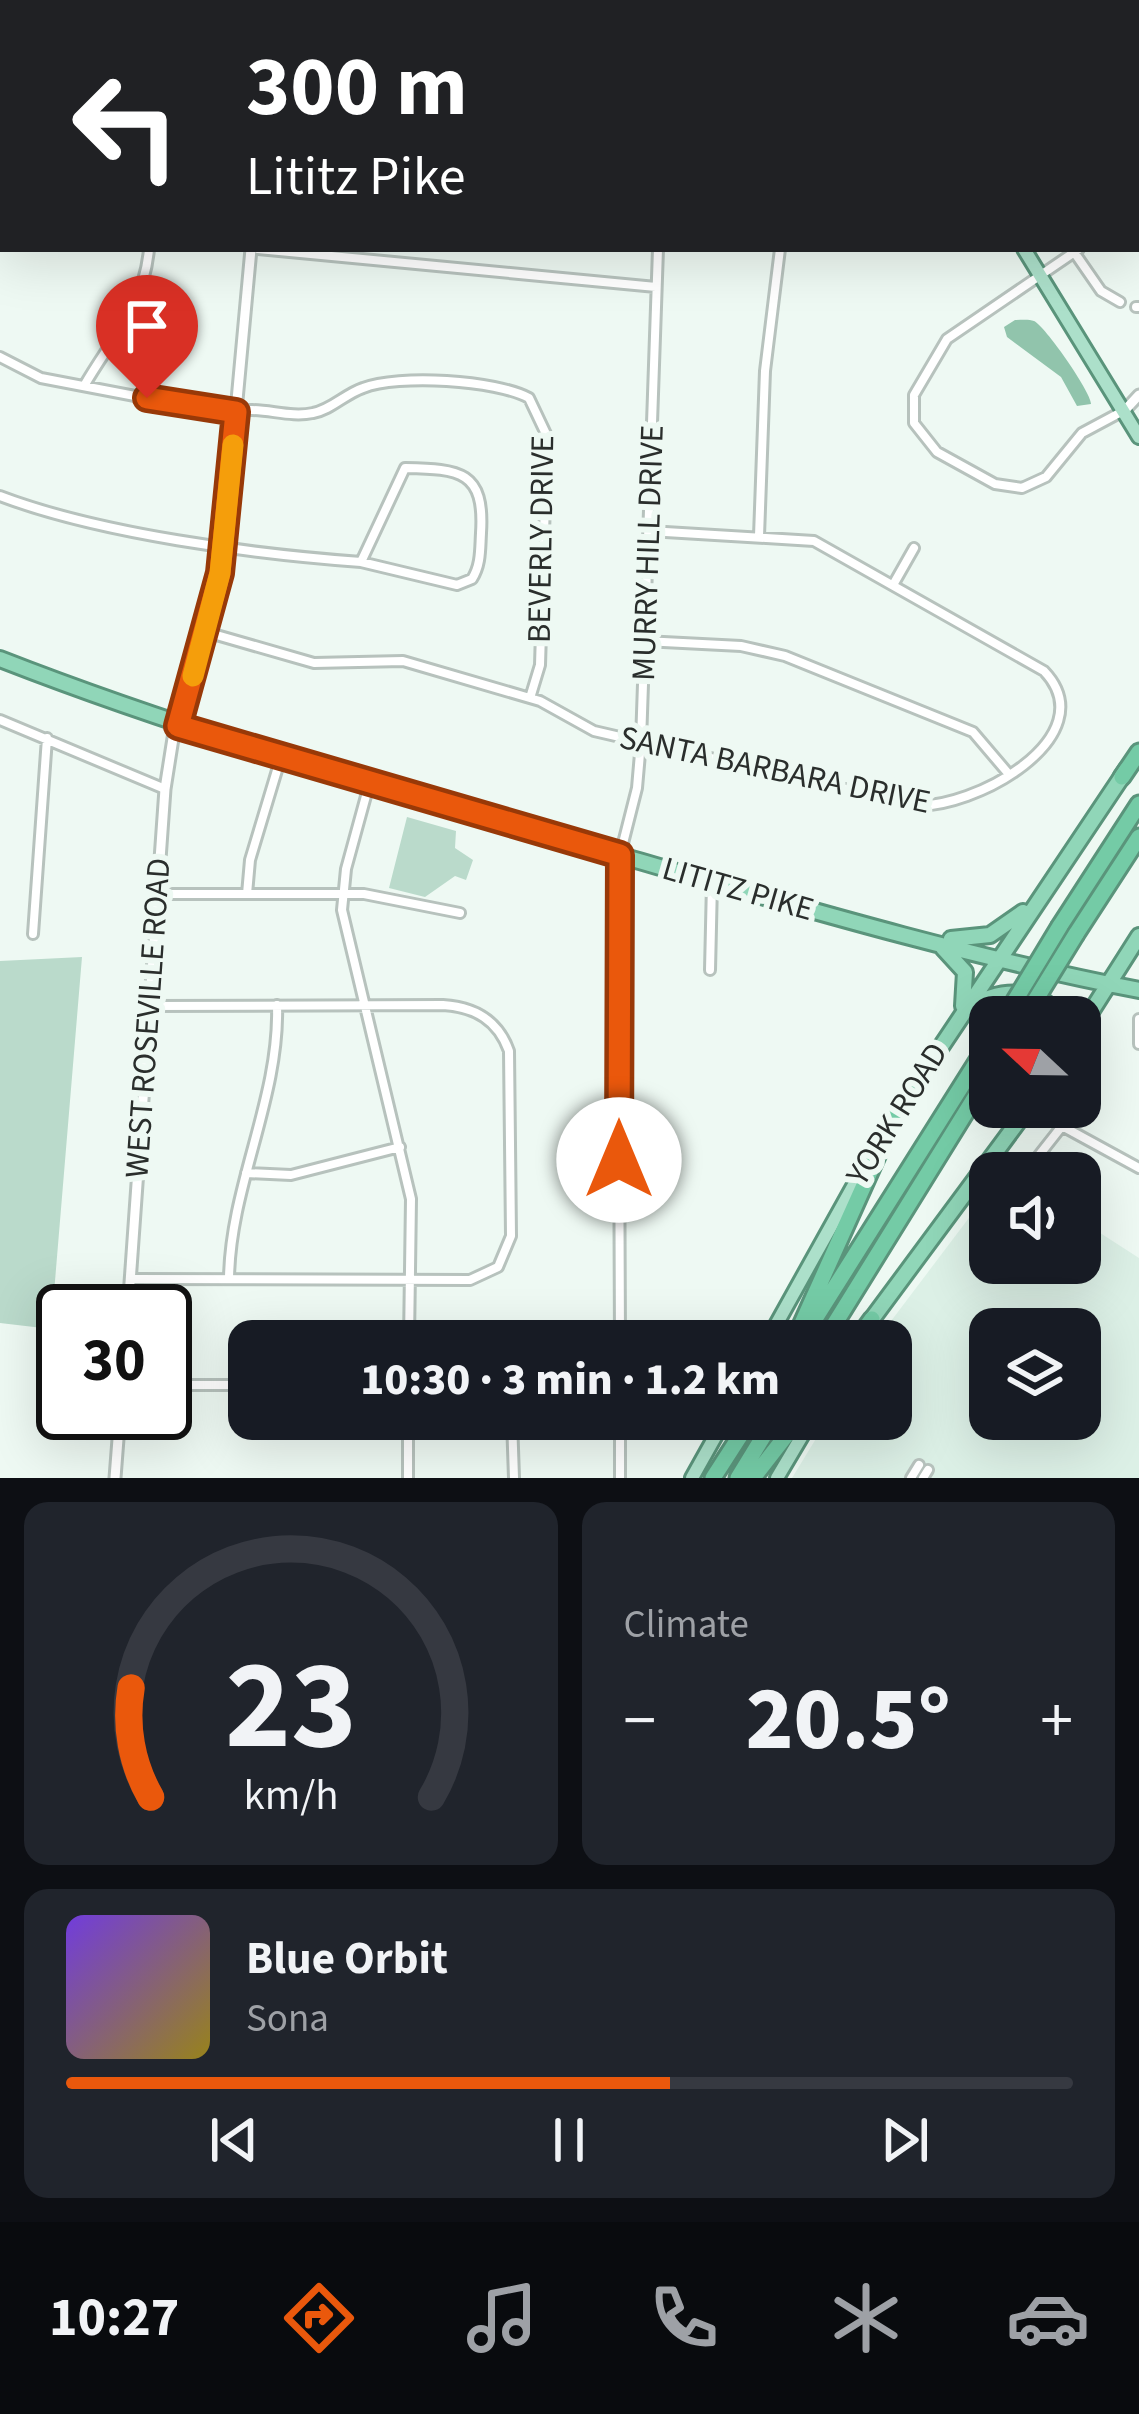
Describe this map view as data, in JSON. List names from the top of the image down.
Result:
{
  "streets": {
    "highway": ["LITITZ PIKE", "YORK ROAD"],
    "street": [
      "BEVERLY DRIVE",
      "MURRY HILL DRIVE",
      "SANTA BARBARA DRIVE",
      "WEST ROSEVILLE ROAD"
    ]
  },
  "crossings": [
    ["BEVERLY DRIVE", "SANTA BARBARA DRIVE"],
    ["BEVERLY DRIVE", "WEST ROSEVILLE ROAD"],
    ["MURRY HILL DRIVE", "SANTA BARBARA DRIVE"],
    ["MURRY HILL DRIVE", "LITITZ PIKE"],
    ["SANTA BARBARA DRIVE", "WEST ROSEVILLE ROAD"],
    ["LITITZ PIKE", "WEST ROSEVILLE ROAD"],
    ["LITITZ PIKE", "YORK ROAD"]
  ],
  "north": "left",
  "page": {
    "turn": ["300 m", "Lititz Pike"],
    "limit": "30",
    "trip": "10:30 · 3 min · 1.2 km",
    "tile": "Climate",
    "heat": ["−", "20.5°", "+"],
    "song": ["Blue Orbit", "Sona"],
    "tabs": "10:27",
    "gauge": ["23", "km/h"]
  }
}
